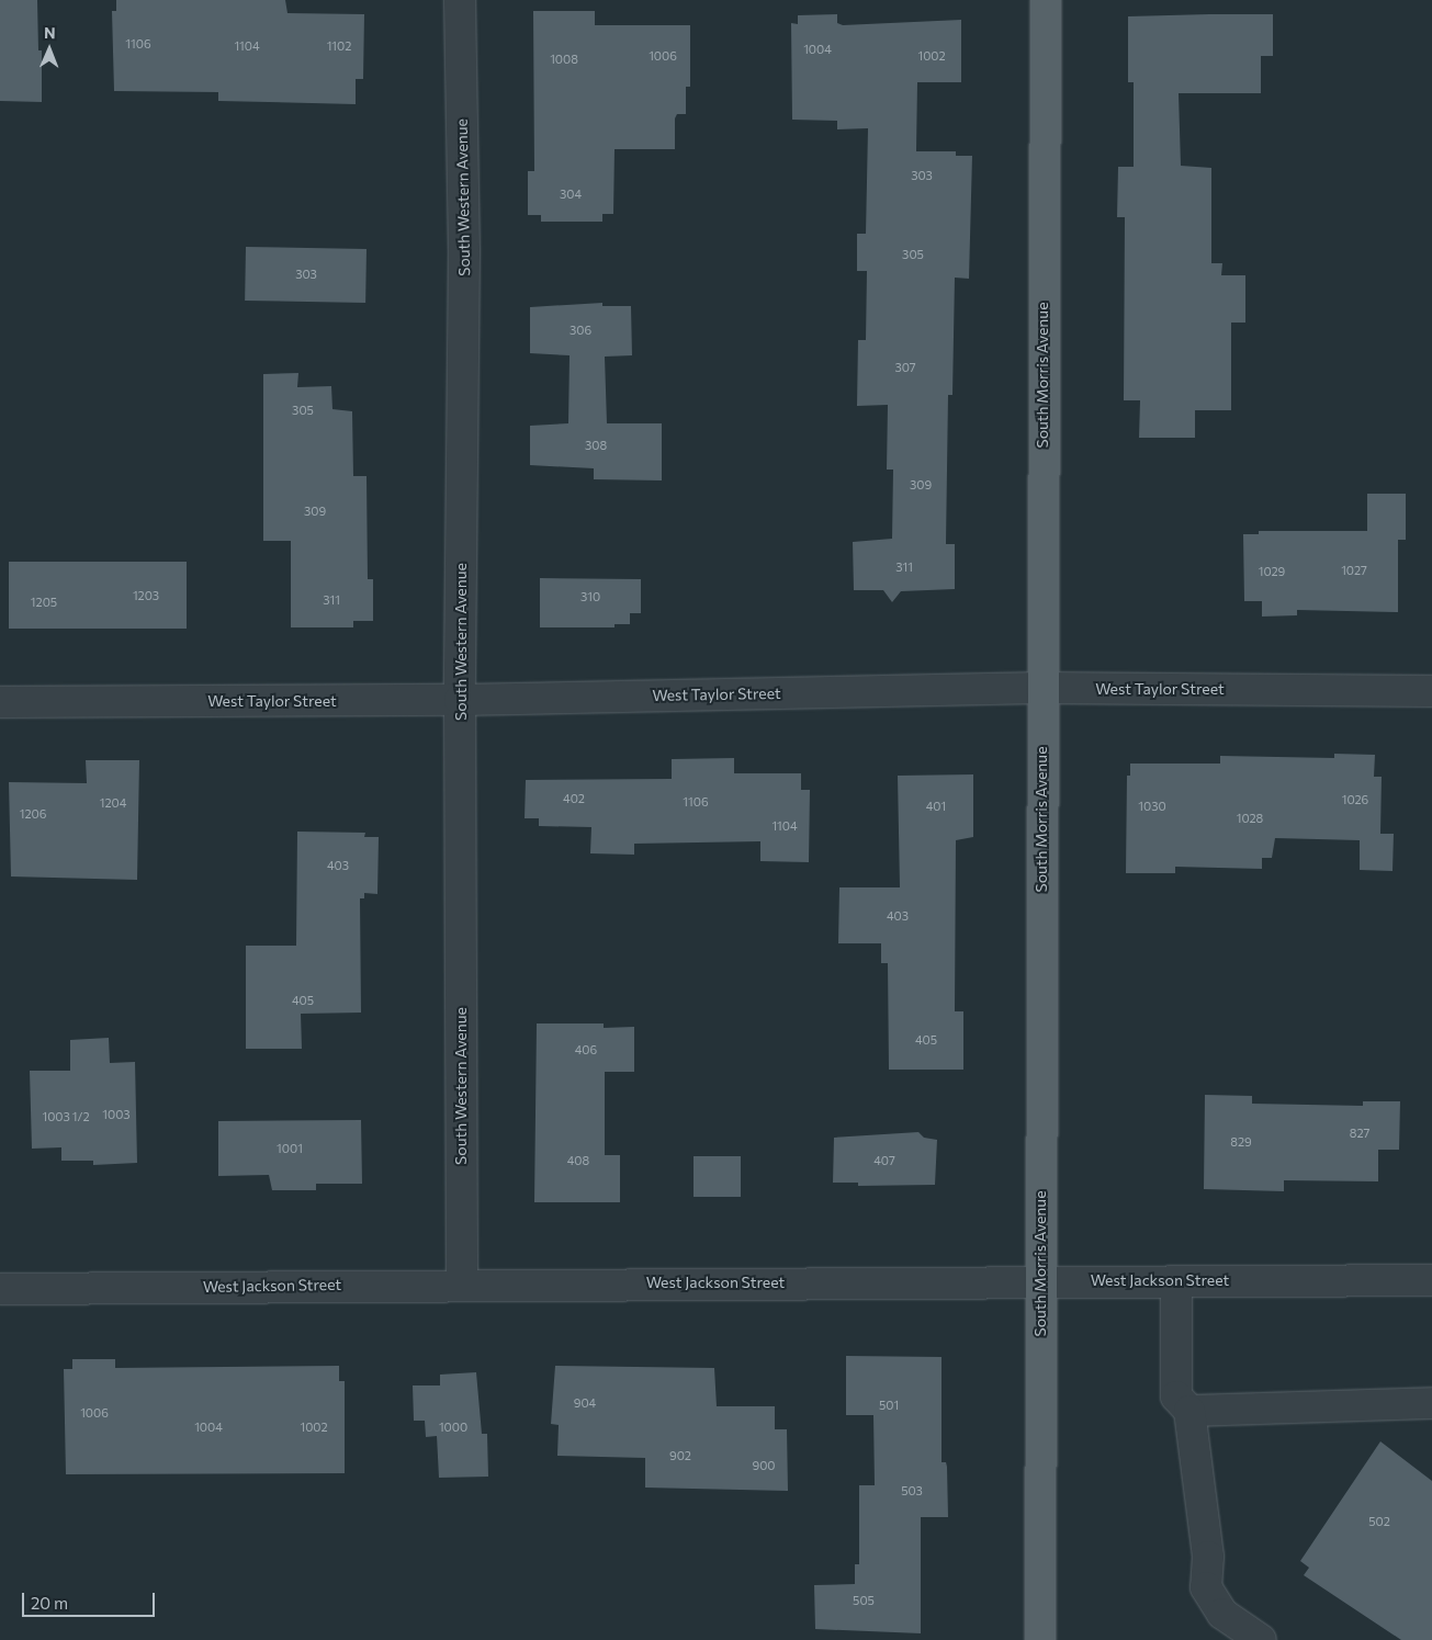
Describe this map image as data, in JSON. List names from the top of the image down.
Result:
{
  "streets": {
    "main road": ["South Morris Avenue"],
    "street": ["South Western Avenue", "West Taylor Street", "West Jackson Street"]
  },
  "crossings": [
    ["South Western Avenue", "West Taylor Street"],
    ["South Western Avenue", "West Jackson Street"],
    ["South Morris Avenue", "West Taylor Street"],
    ["South Morris Avenue", "West Jackson Street"]
  ],
  "house_numbers": [
    "1106",
    "1104",
    "1102",
    "1004",
    "1006",
    "1002",
    "1008",
    "303",
    "304",
    "305",
    "303",
    "306",
    "307",
    "305",
    "308",
    "309",
    "309",
    "311",
    "1027",
    "1029",
    "1203",
    "310",
    "311",
    "1205",
    "402",
    "1026",
    "1106",
    "1204",
    "401",
    "1030",
    "1206",
    "1028",
    "1104",
    "403",
    "403",
    "405",
    "405",
    "406",
    "1003",
    "1003 1/2",
    "827",
    "829",
    "1001",
    "408",
    "407",
    "904",
    "501",
    "1006",
    "1004",
    "1002",
    "1000",
    "902",
    "900",
    "503",
    "502",
    "505"
  ],
  "scale_bar": "20 m",
  "north": "top"
}
